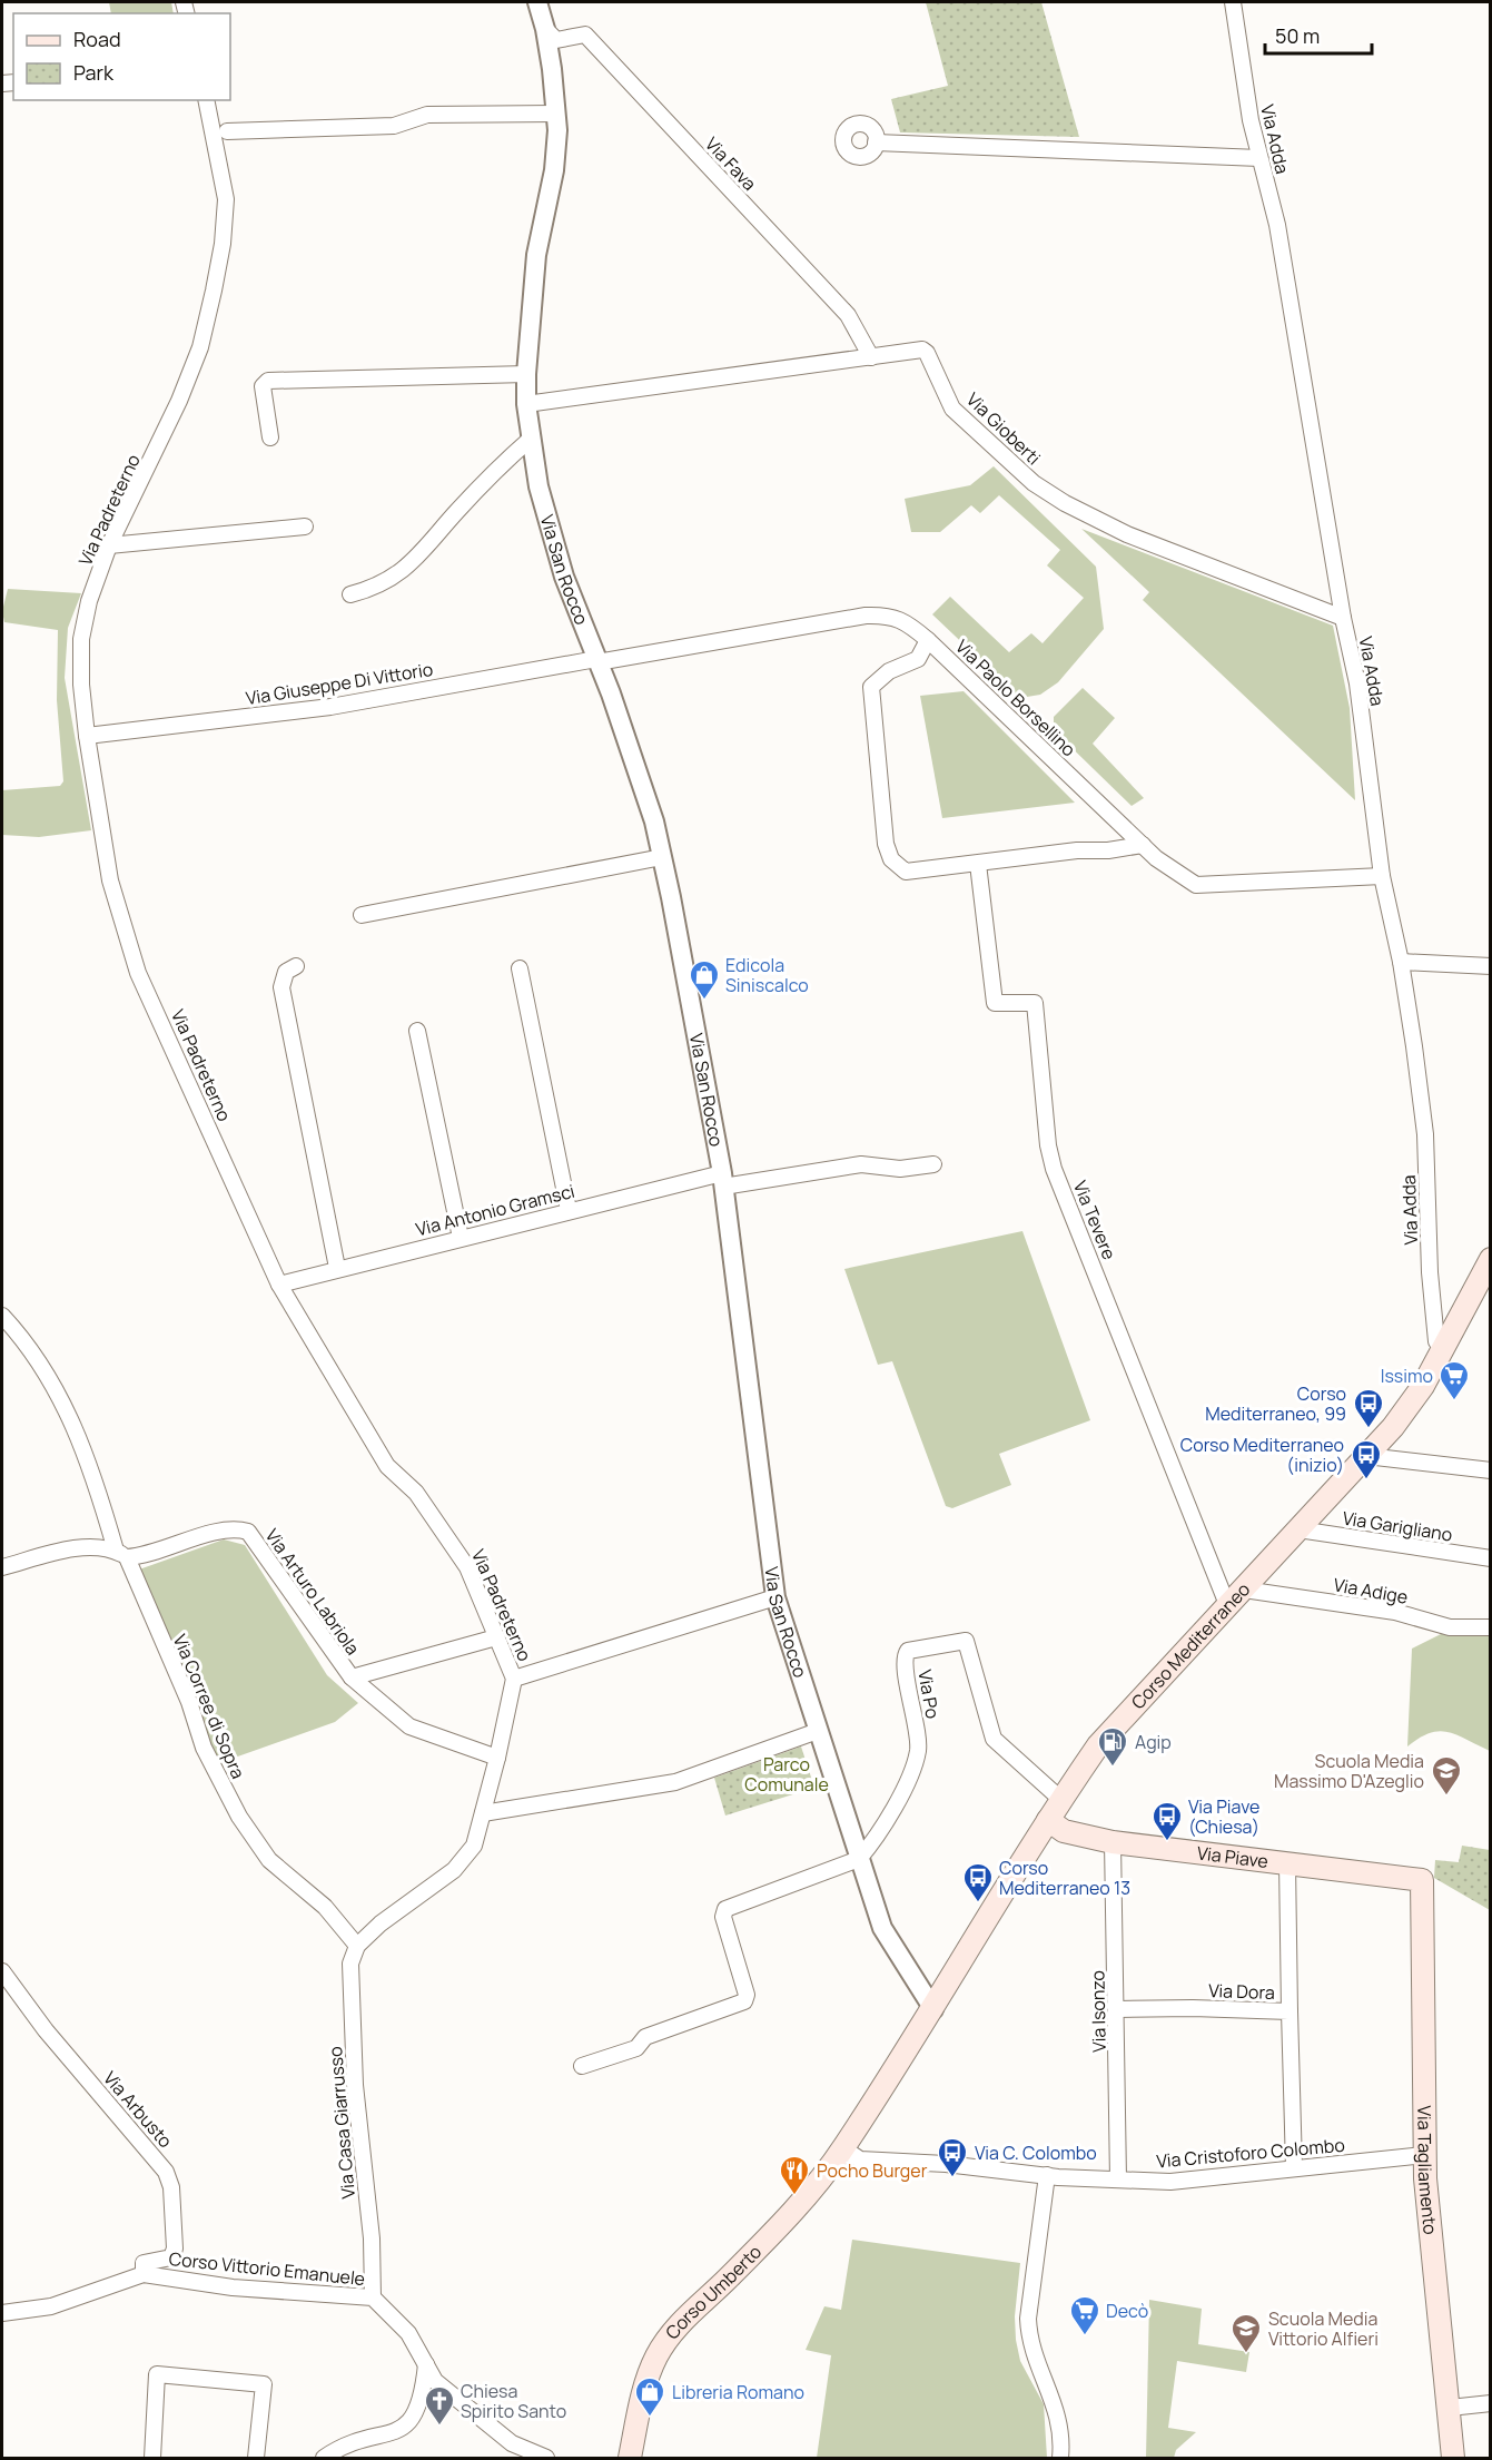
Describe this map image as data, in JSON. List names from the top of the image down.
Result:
{
  "streets": {
    "main road": [
      "Corso Mediterraneo",
      "Via Piave",
      "Via Tagliamento",
      "Corso Umberto"
    ],
    "street": [
      "Via Adda",
      "Via Fava",
      "Via Gioberti",
      "Via Padreterno",
      "Via San Rocco",
      "Via Giuseppe Di Vittorio",
      "Via Paolo Borsellino",
      "Via Antonio Gramsci",
      "Via Tevere",
      "Via Garigliano",
      "Via Adige",
      "Via Arturo Labriola",
      "Via Po",
      "Via Corree di Sopra",
      "Via Dora",
      "Via Isonzo",
      "Via Arbusto",
      "Via Casa Giarrusso",
      "Via Cristoforo Colombo",
      "Corso Vittorio Emanuele"
    ]
  },
  "crossings": [
    ["Via Adda", "Via Gioberti"],
    ["Via Adda", "Via Paolo Borsellino"],
    ["Via Adda", "Corso Mediterraneo"],
    ["Via Fava", "Via Gioberti"],
    ["Via Fava", "Via San Rocco"],
    ["Via Gioberti", "Via San Rocco"],
    ["Via Padreterno", "Via Giuseppe Di Vittorio"],
    ["Via Padreterno", "Via Antonio Gramsci"],
    ["Via Padreterno", "Via Arturo Labriola"],
    ["Via Padreterno", "Via Corree di Sopra"],
    ["Via Padreterno", "Via Casa Giarrusso"],
    ["Via San Rocco", "Via Giuseppe Di Vittorio"],
    ["Via San Rocco", "Via Paolo Borsellino"],
    ["Via San Rocco", "Via Antonio Gramsci"],
    ["Via San Rocco", "Corso Mediterraneo"],
    ["Via San Rocco", "Via Po"],
    ["Via Giuseppe Di Vittorio", "Via Paolo Borsellino"],
    ["Via Tevere", "Corso Mediterraneo"],
    ["Via Garigliano", "Corso Mediterraneo"],
    ["Via Adige", "Corso Mediterraneo"],
    ["Via Arturo Labriola", "Via Corree di Sopra"],
    ["Corso Mediterraneo", "Via Po"],
    ["Corso Mediterraneo", "Via Piave"],
    ["Corso Mediterraneo", "Via Cristoforo Colombo"],
    ["Corso Mediterraneo", "Corso Umberto"],
    ["Via Corree di Sopra", "Via Casa Giarrusso"],
    ["Via Piave", "Via Isonzo"],
    ["Via Piave", "Via Tagliamento"],
    ["Via Dora", "Via Isonzo"],
    ["Via Dora", "Via Cristoforo Colombo"],
    ["Via Isonzo", "Via Cristoforo Colombo"],
    ["Via Arbusto", "Corso Vittorio Emanuele"],
    ["Via Casa Giarrusso", "Corso Vittorio Emanuele"],
    ["Via Cristoforo Colombo", "Via Tagliamento"],
    ["Via Cristoforo Colombo", "Corso Umberto"]
  ],
  "parks": ["Parco Comunale"],
  "places": {
    "shop": ["Edicola Siniscalco", "Libreria Romano"],
    "supermarket": ["Issimo", "Decò"],
    "bus stop": [
      "Corso Mediterraneo, 99",
      "Corso Mediterraneo (inizio)",
      "Via Piave (Chiesa)",
      "Corso Mediterraneo 13",
      "Via C. Colombo"
    ],
    "fuel station": ["Agip"],
    "school or university": ["Scuola Media Massimo D'Azeglio", "Scuola Media Vittorio Alfieri"],
    "restaurant": ["Pocho Burger"],
    "church": ["Chiesa Spirito Santo"]
  },
  "legend": ["Road", "Park"],
  "scale_bar": "50 m"
}
